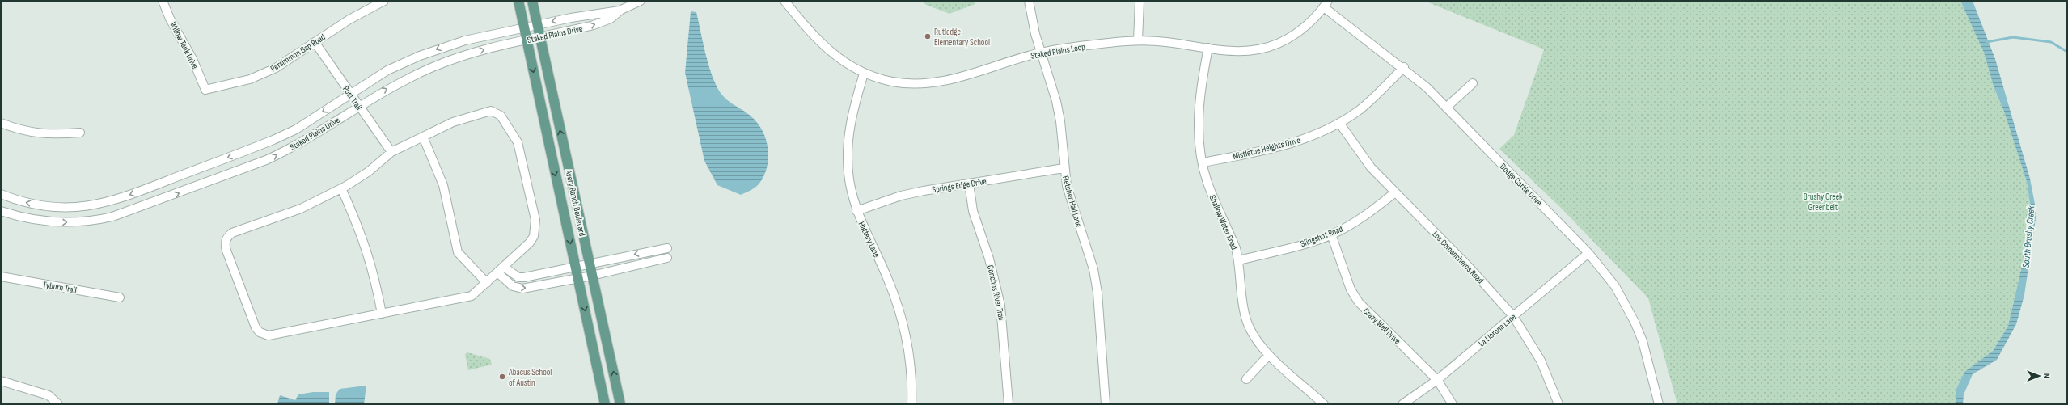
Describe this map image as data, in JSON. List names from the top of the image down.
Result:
{
  "streets": {
    "main road": ["Avery Ranch Boulevard"],
    "street": [
      "Staked Plains Drive",
      "Willow Tank Drive",
      "Staked Plains Loop",
      "Persimmon Gap Road",
      "Post Trail",
      "Mistletoe Heights Drive",
      "Dodge Cattle Drive",
      "Springs Edge Drive",
      "Fletcher Hall Lane",
      "Shallow Water Road",
      "Slingshot Road",
      "Hattery Lane",
      "Los Comancheros Road",
      "Tyburn Trail",
      "Conchos River Trail",
      "Crazy Well Drive",
      "La Llorona Lane"
    ]
  },
  "crossings": [
    ["Staked Plains Drive", "Post Trail"],
    ["Staked Plains Drive", "Avery Ranch Boulevard"],
    ["Willow Tank Drive", "Persimmon Gap Road"],
    ["Staked Plains Loop", "Dodge Cattle Drive"],
    ["Staked Plains Loop", "Fletcher Hall Lane"],
    ["Staked Plains Loop", "Shallow Water Road"],
    ["Staked Plains Loop", "Hattery Lane"],
    ["Persimmon Gap Road", "Post Trail"],
    ["Mistletoe Heights Drive", "Dodge Cattle Drive"],
    ["Mistletoe Heights Drive", "Shallow Water Road"],
    ["Mistletoe Heights Drive", "Los Comancheros Road"],
    ["Dodge Cattle Drive", "La Llorona Lane"],
    ["Springs Edge Drive", "Fletcher Hall Lane"],
    ["Springs Edge Drive", "Hattery Lane"],
    ["Springs Edge Drive", "Conchos River Trail"],
    ["Shallow Water Road", "Slingshot Road"],
    ["Slingshot Road", "Los Comancheros Road"],
    ["Slingshot Road", "Crazy Well Drive"],
    ["Los Comancheros Road", "La Llorona Lane"],
    ["Crazy Well Drive", "La Llorona Lane"]
  ],
  "water": ["South Brushy Creek"],
  "parks": ["Brushy Creek Greenbelt"],
  "places": ["Rutledge Elementary School", "Abacus School of Austin"],
  "north": "right"
}
